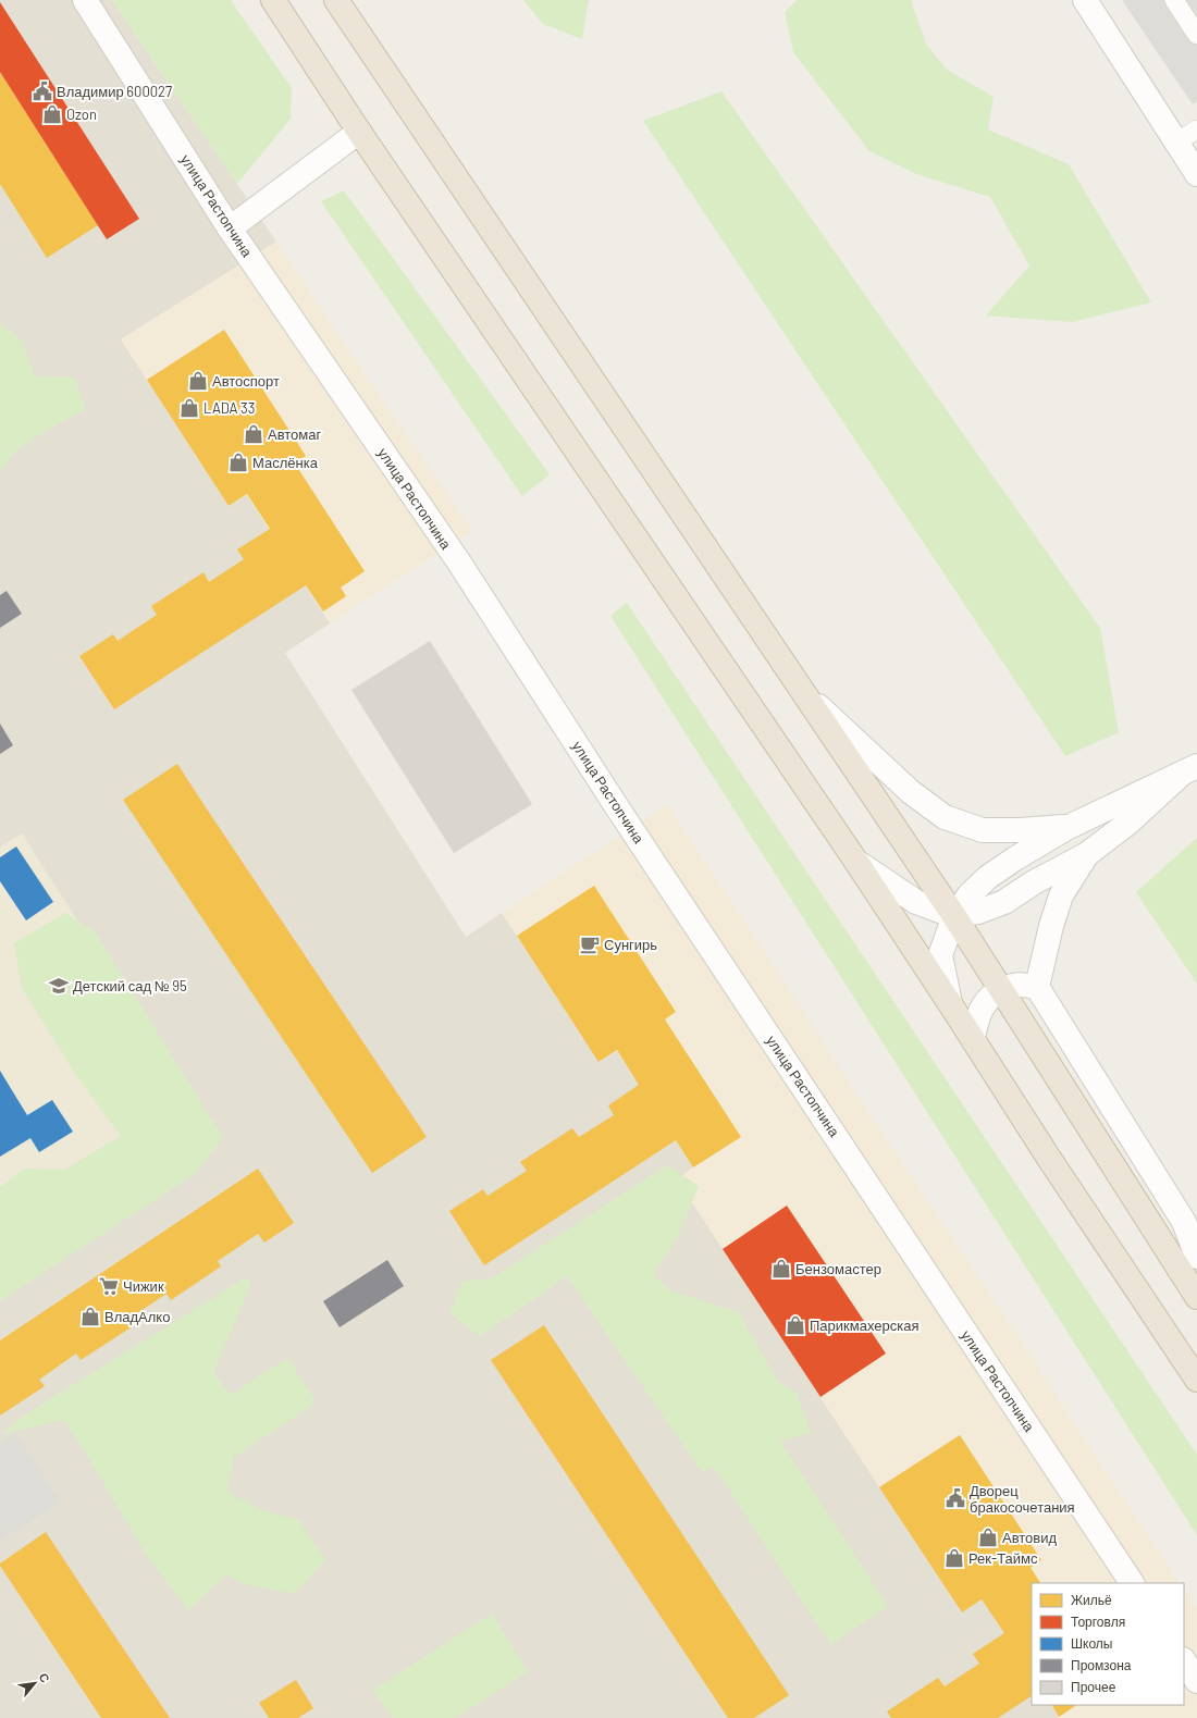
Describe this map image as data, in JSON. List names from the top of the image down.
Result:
{
  "streets": {
    "street": ["улица Растопчина"]
  },
  "places": {
    "public building": ["Владимир 600027", "Дворец бракосочетания"],
    "shop": [
      "Ozon",
      "Автоспорт",
      "LADA 33",
      "Автомаг",
      "Маслёнка",
      "Бензомастер",
      "ВладАлко",
      "Парикмахерская",
      "Автовид",
      "Рек-Таймс"
    ],
    "cafe": ["Сунгирь"],
    "school or university": ["Детский сад № 95"],
    "supermarket": ["Чижик"]
  },
  "legend": [
    "Жильё",
    "Торговля",
    "Школы",
    "Промзона",
    "Прочее"
  ],
  "north": "top right"
}
